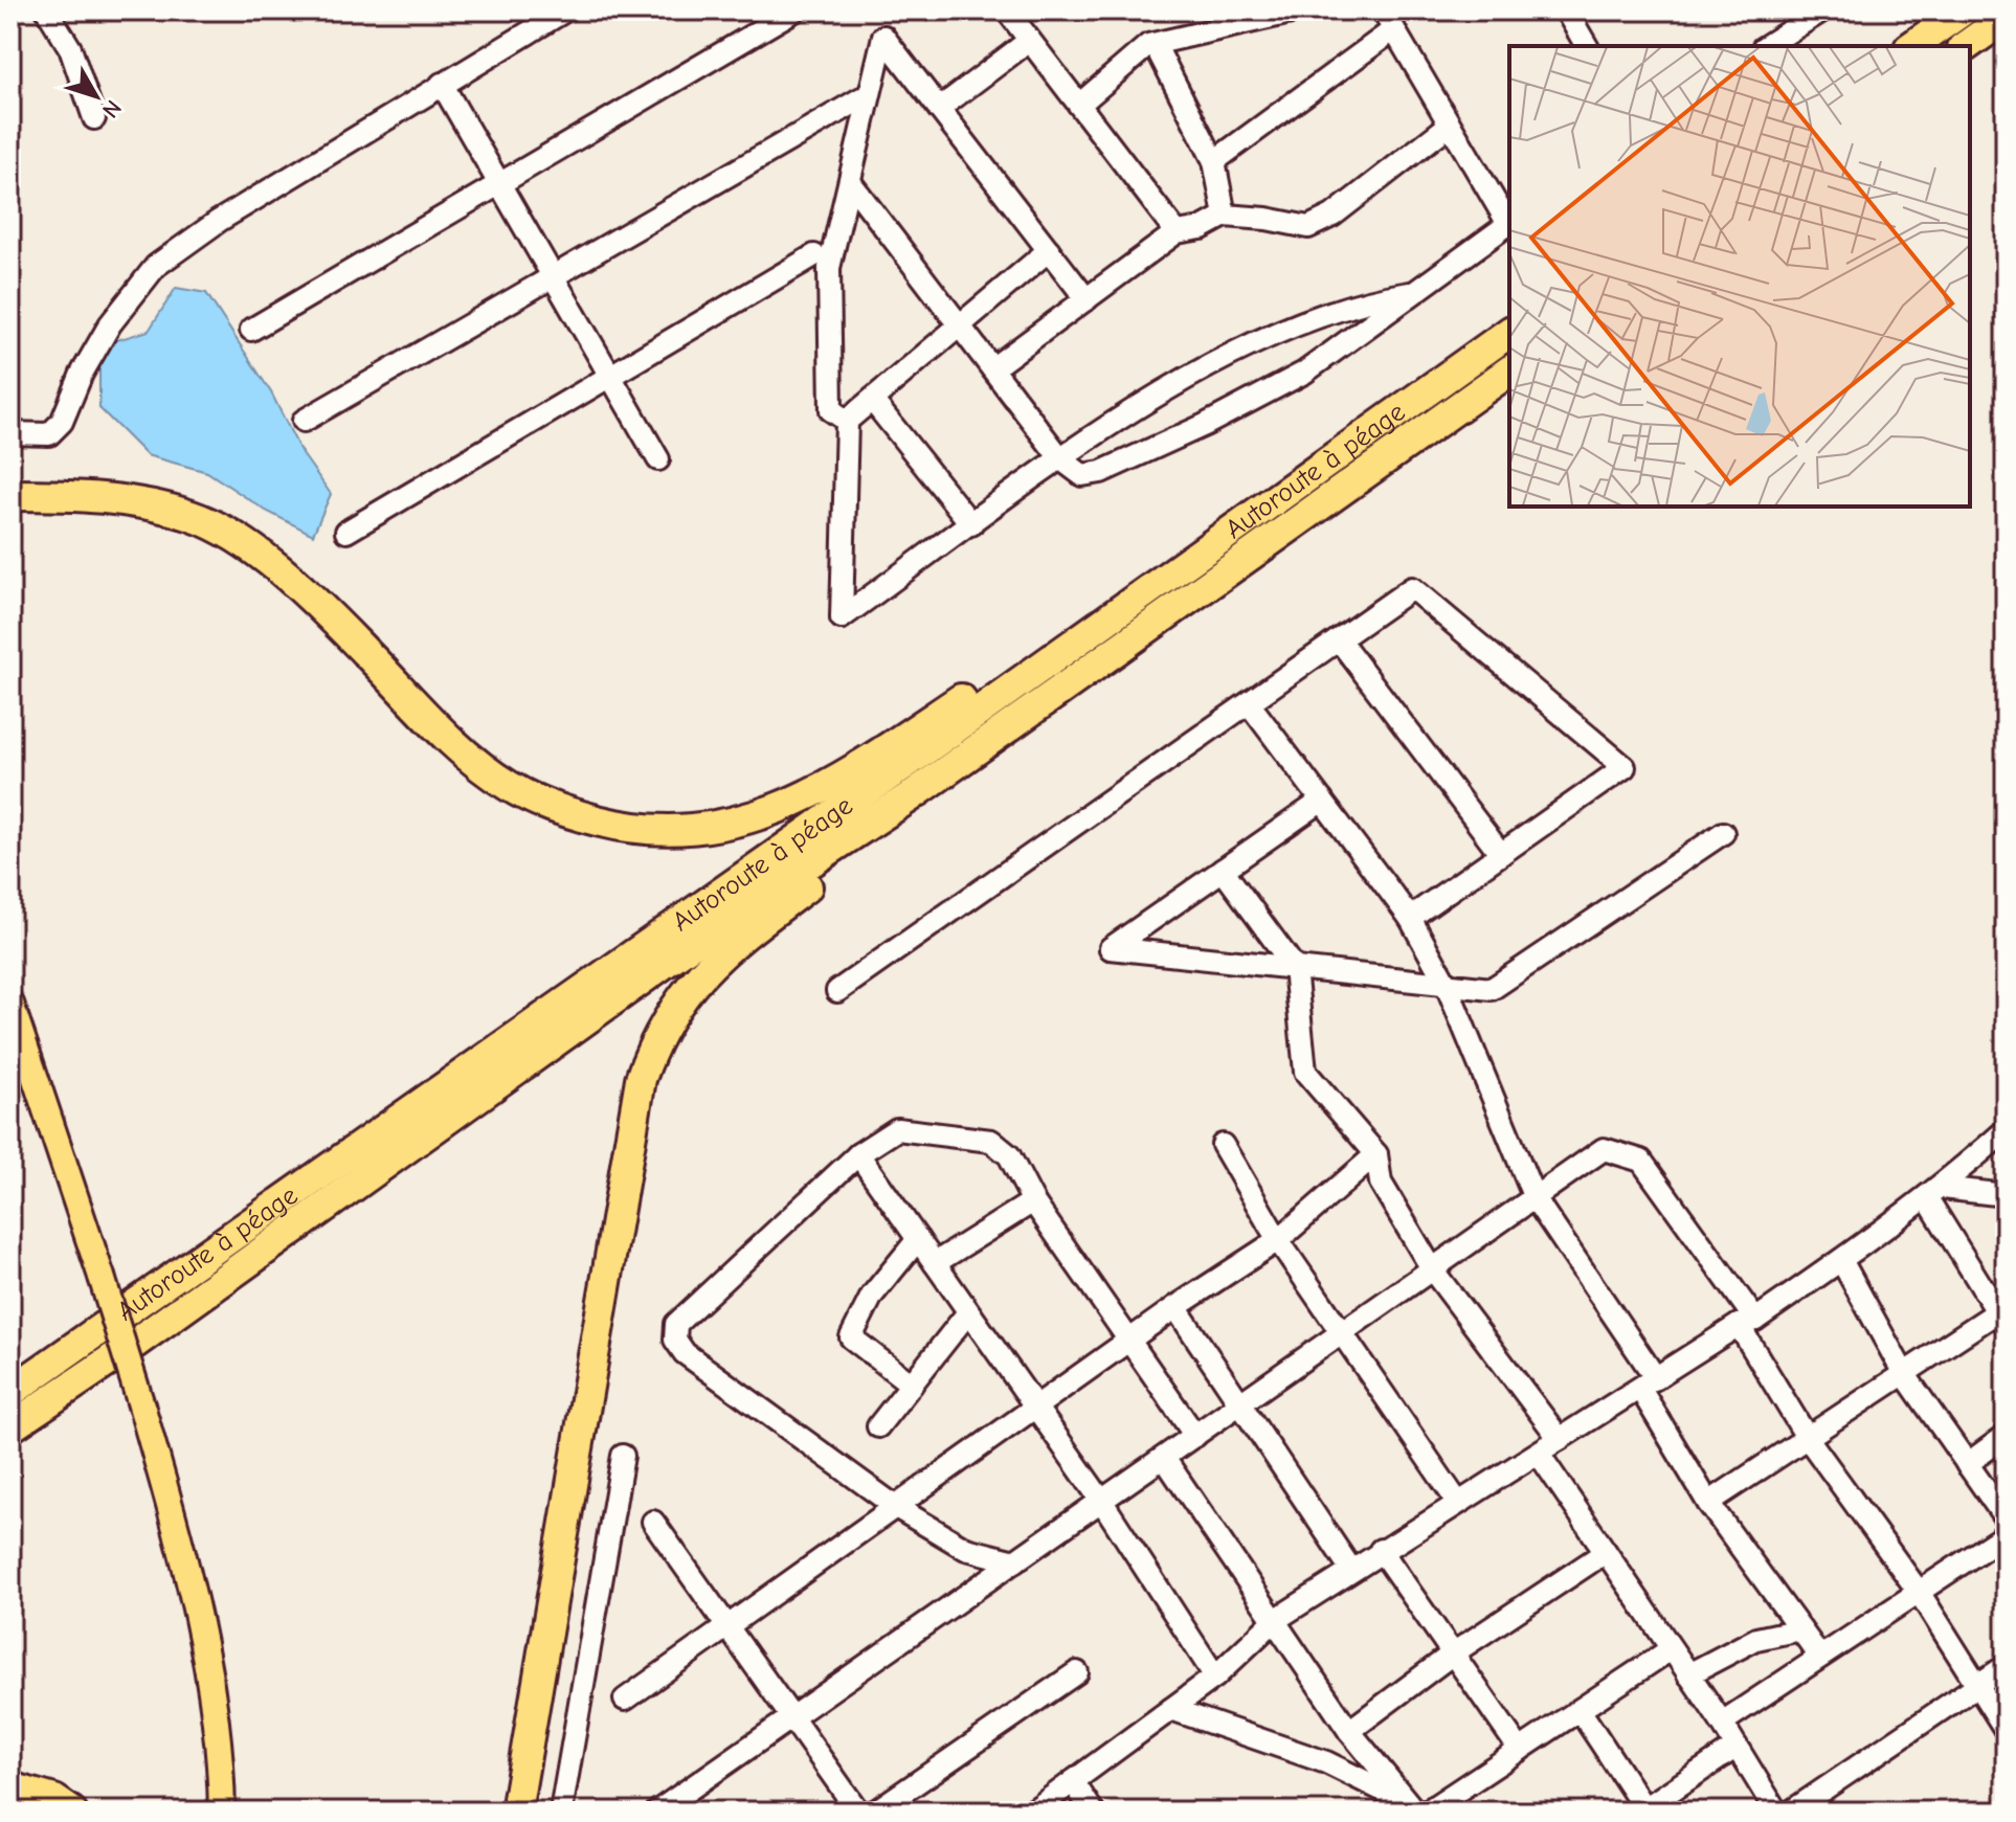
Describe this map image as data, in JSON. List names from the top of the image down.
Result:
{
  "streets": {
    "highway": ["Autoroute à péage"]
  },
  "north": "bottom right"
}
